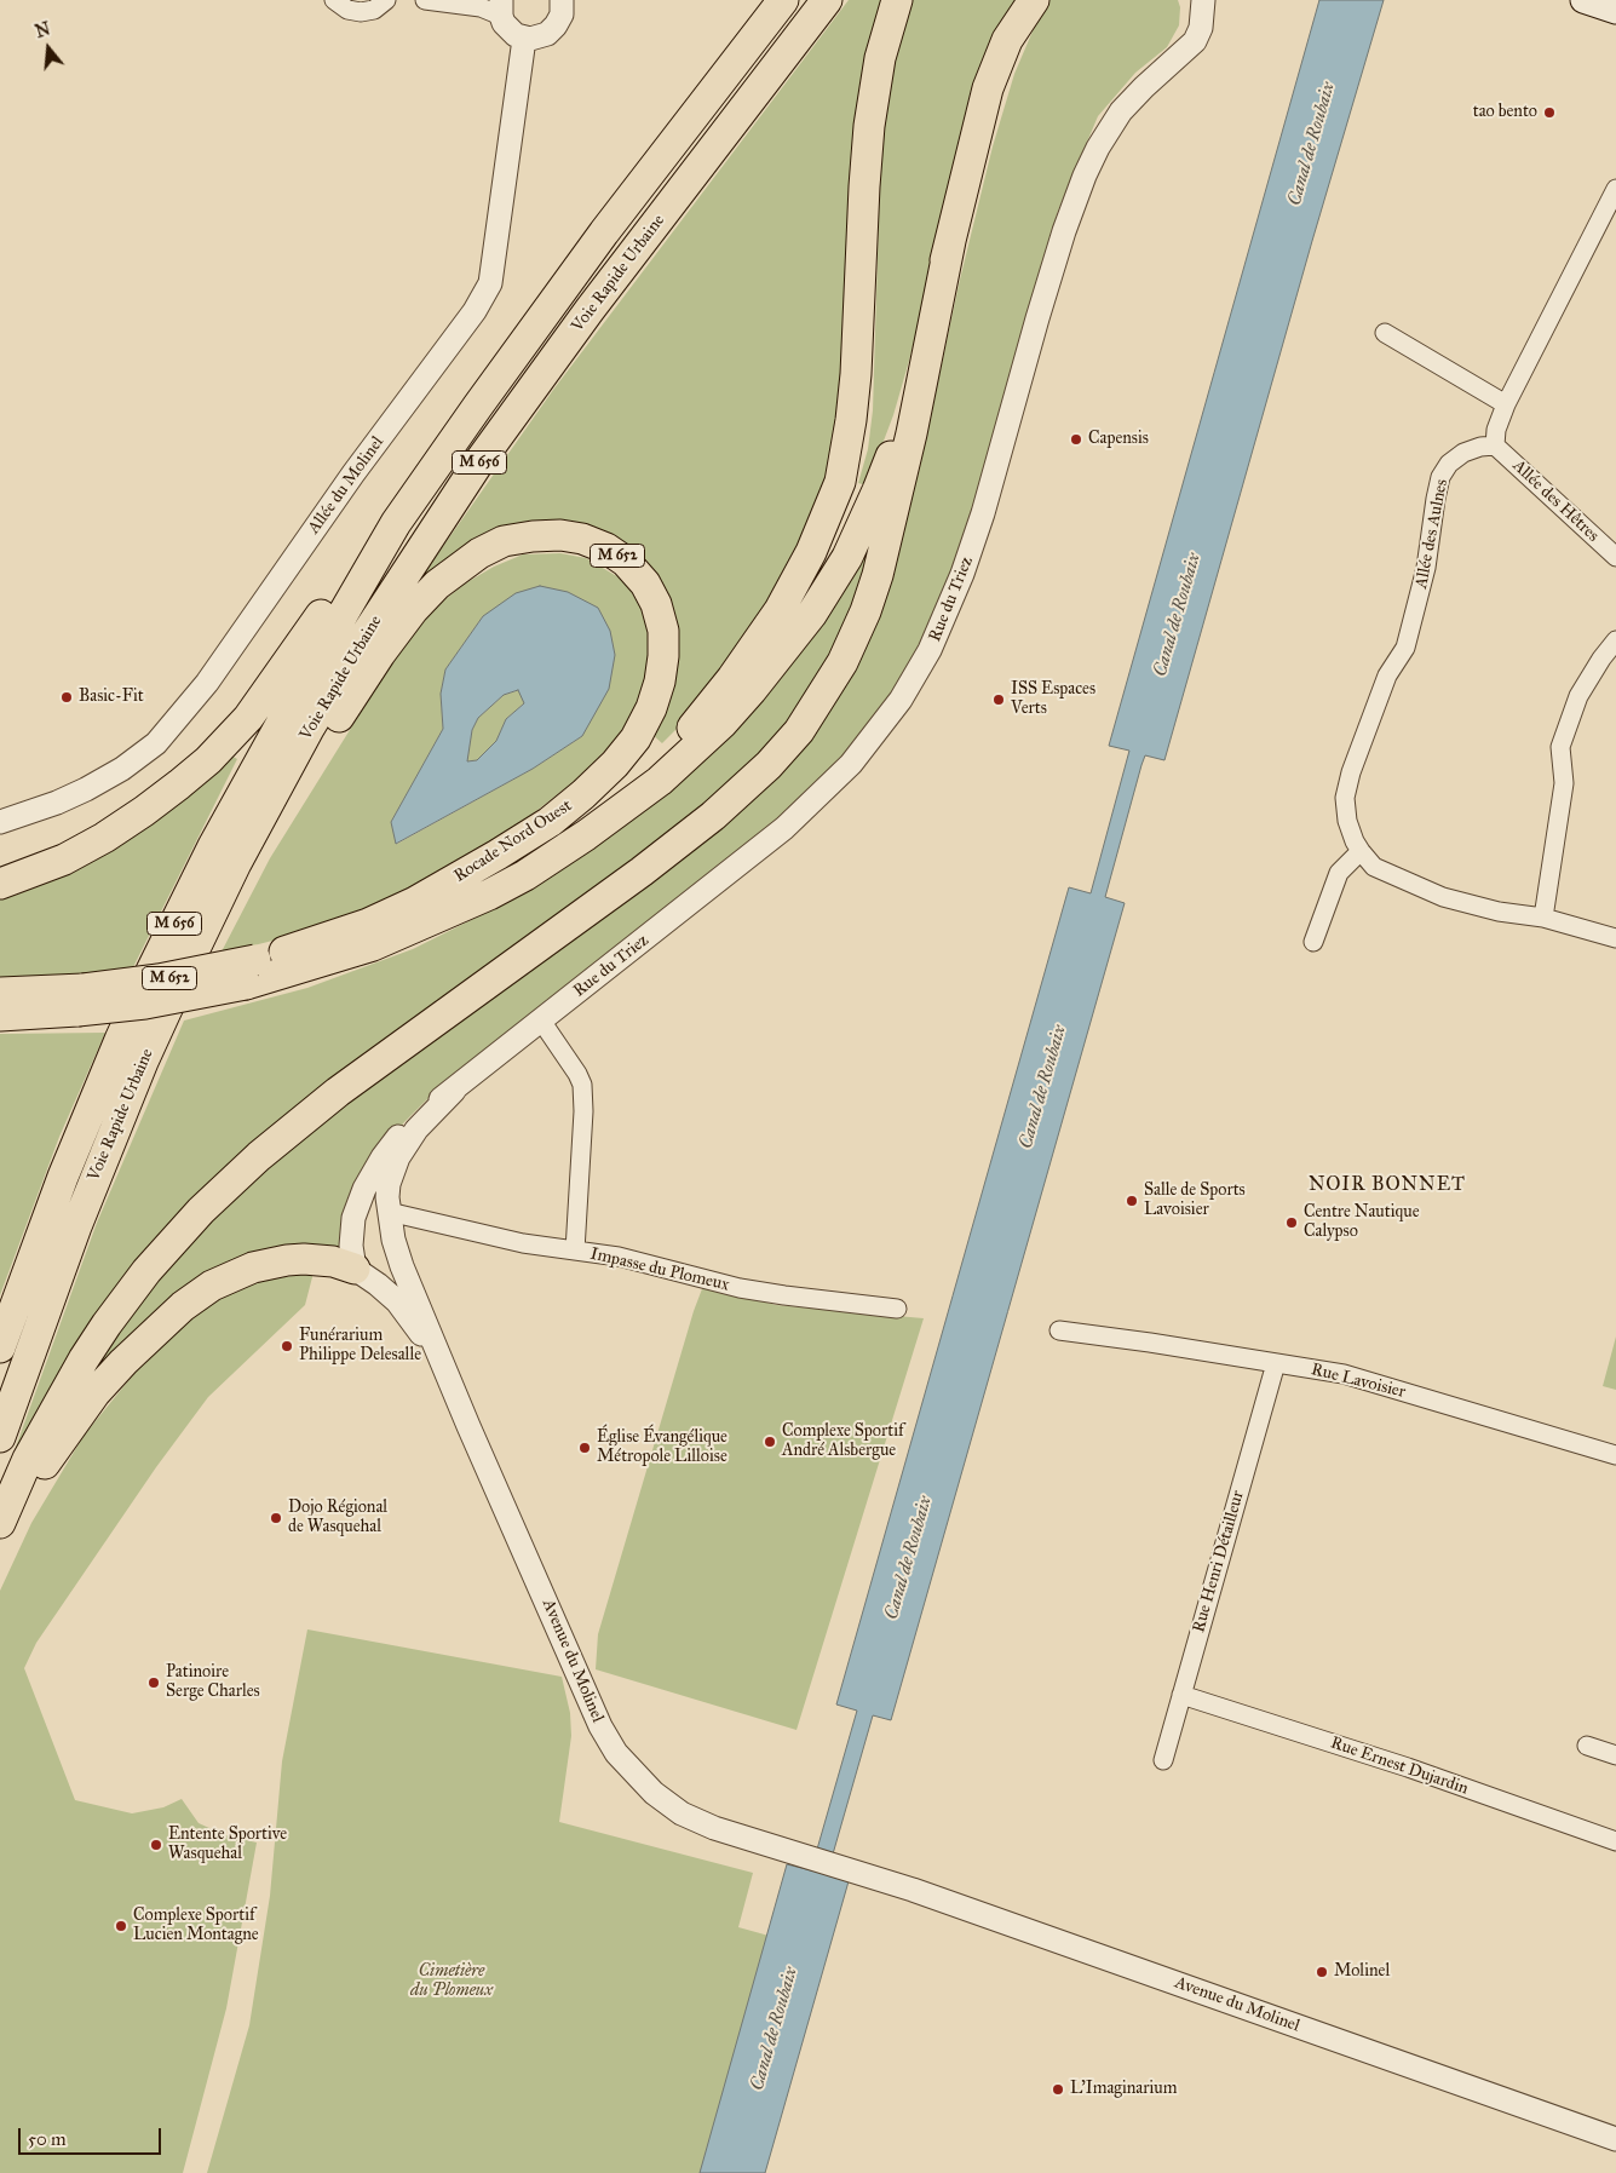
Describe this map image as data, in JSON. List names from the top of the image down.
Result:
{
  "streets": {
    "highway": [
      "Voie Rapide Urbaine",
      "M 656",
      "M 652",
      "Rocade Nord Ouest"
    ],
    "street": [
      "Allée du Molinel",
      "Allée des Hêtres",
      "Allée des Aulnes",
      "Rue du Triez",
      "Impasse du Plomeux",
      "Rue Lavoisier",
      "Rue Henri Détailleur",
      "Avenue du Molinel",
      "Rue Ernest Dujardin"
    ]
  },
  "crossings": [
    ["Voie Rapide Urbaine", "Rocade Nord Ouest"],
    ["Allée des Hêtres", "Allée des Aulnes"],
    ["M 652", "Rocade Nord Ouest"],
    ["Rue du Triez", "Avenue du Molinel"],
    ["Impasse du Plomeux", "Avenue du Molinel"],
    ["Rue Lavoisier", "Rue Henri Détailleur"],
    ["Rue Henri Détailleur", "Rue Ernest Dujardin"]
  ],
  "districts": ["NOIR BONNET"],
  "water": ["Canal de Roubaix"],
  "parks": ["Cimetière du Plomeux"],
  "places": [
    "tao bento",
    "Capensis",
    "Basic-Fit",
    "ISS Espaces Verts",
    "Salle de Sports Lavoisier",
    "Centre Nautique Calypso",
    "Funérarium Philippe Delesalle",
    "Complexe Sportif André Alsbergue",
    "Église Évangélique Métropole Lilloise",
    "Dojo Régional de Wasquehal",
    "Patinoire Serge Charles",
    "Entente Sportive Wasquehal",
    "Complexe Sportif Lucien Montagne",
    "Molinel",
    "L'Imaginarium"
  ],
  "scale_bar": "50 m",
  "north": "top"
}
